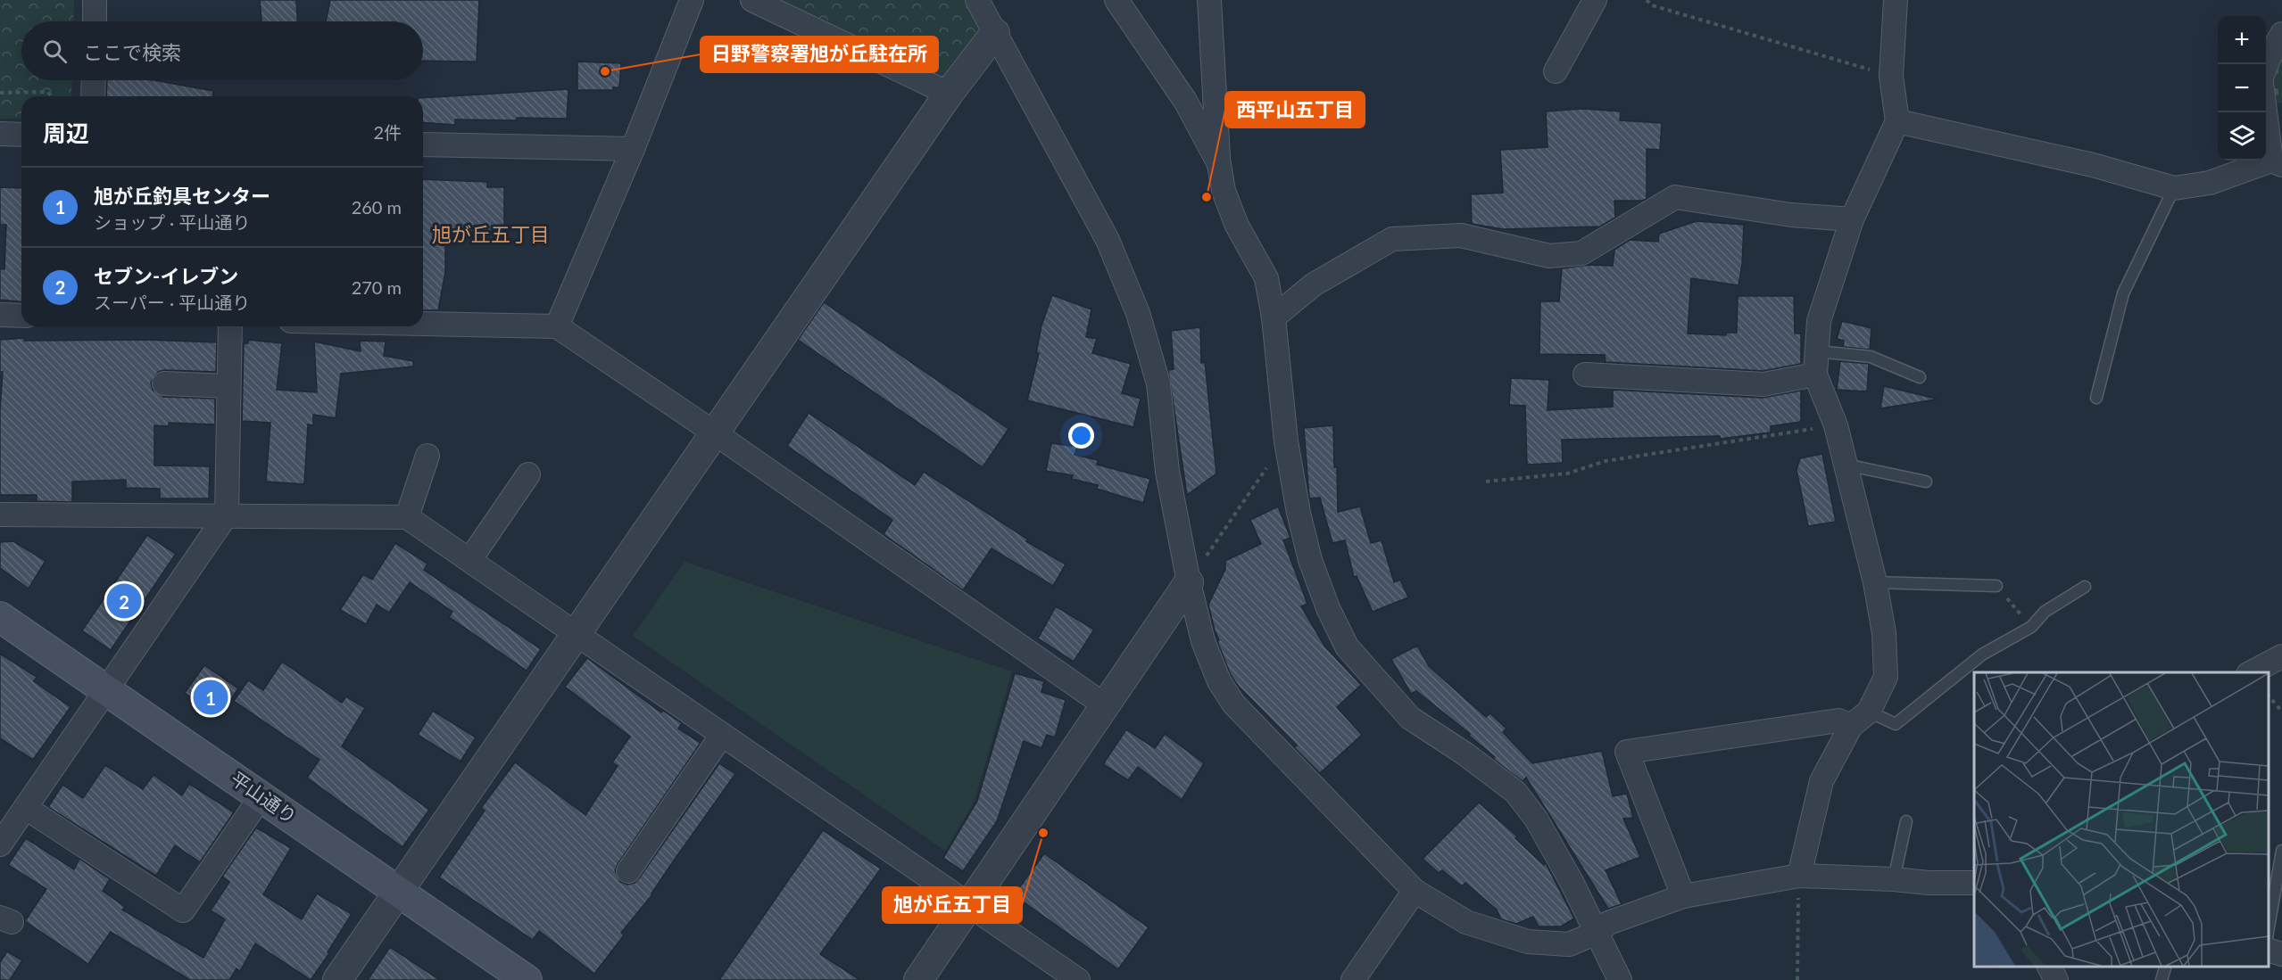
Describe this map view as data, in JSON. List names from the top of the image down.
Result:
{
  "streets": {
    "main road": ["平山通り"]
  },
  "districts": ["旭が丘五丁目"],
  "places": ["日野警察署旭が丘駐在所", "西平山五丁目", "旭が丘五丁目"],
  "page": {
    "map_buttons": ["+", "−"],
    "search": "ここで検索",
    "heading": ["周辺", "2件"],
    "list": [
      {
        "mark": "1",
        "name": "旭が丘釣具センター",
        "note": "ショップ · 平山通り",
        "value": "260 m"
      },
      {
        "mark": "2",
        "name": "セブン-イレブン",
        "note": "スーパー · 平山通り",
        "value": "270 m"
      }
    ],
    "pins": ["2", "1"]
  }
}
